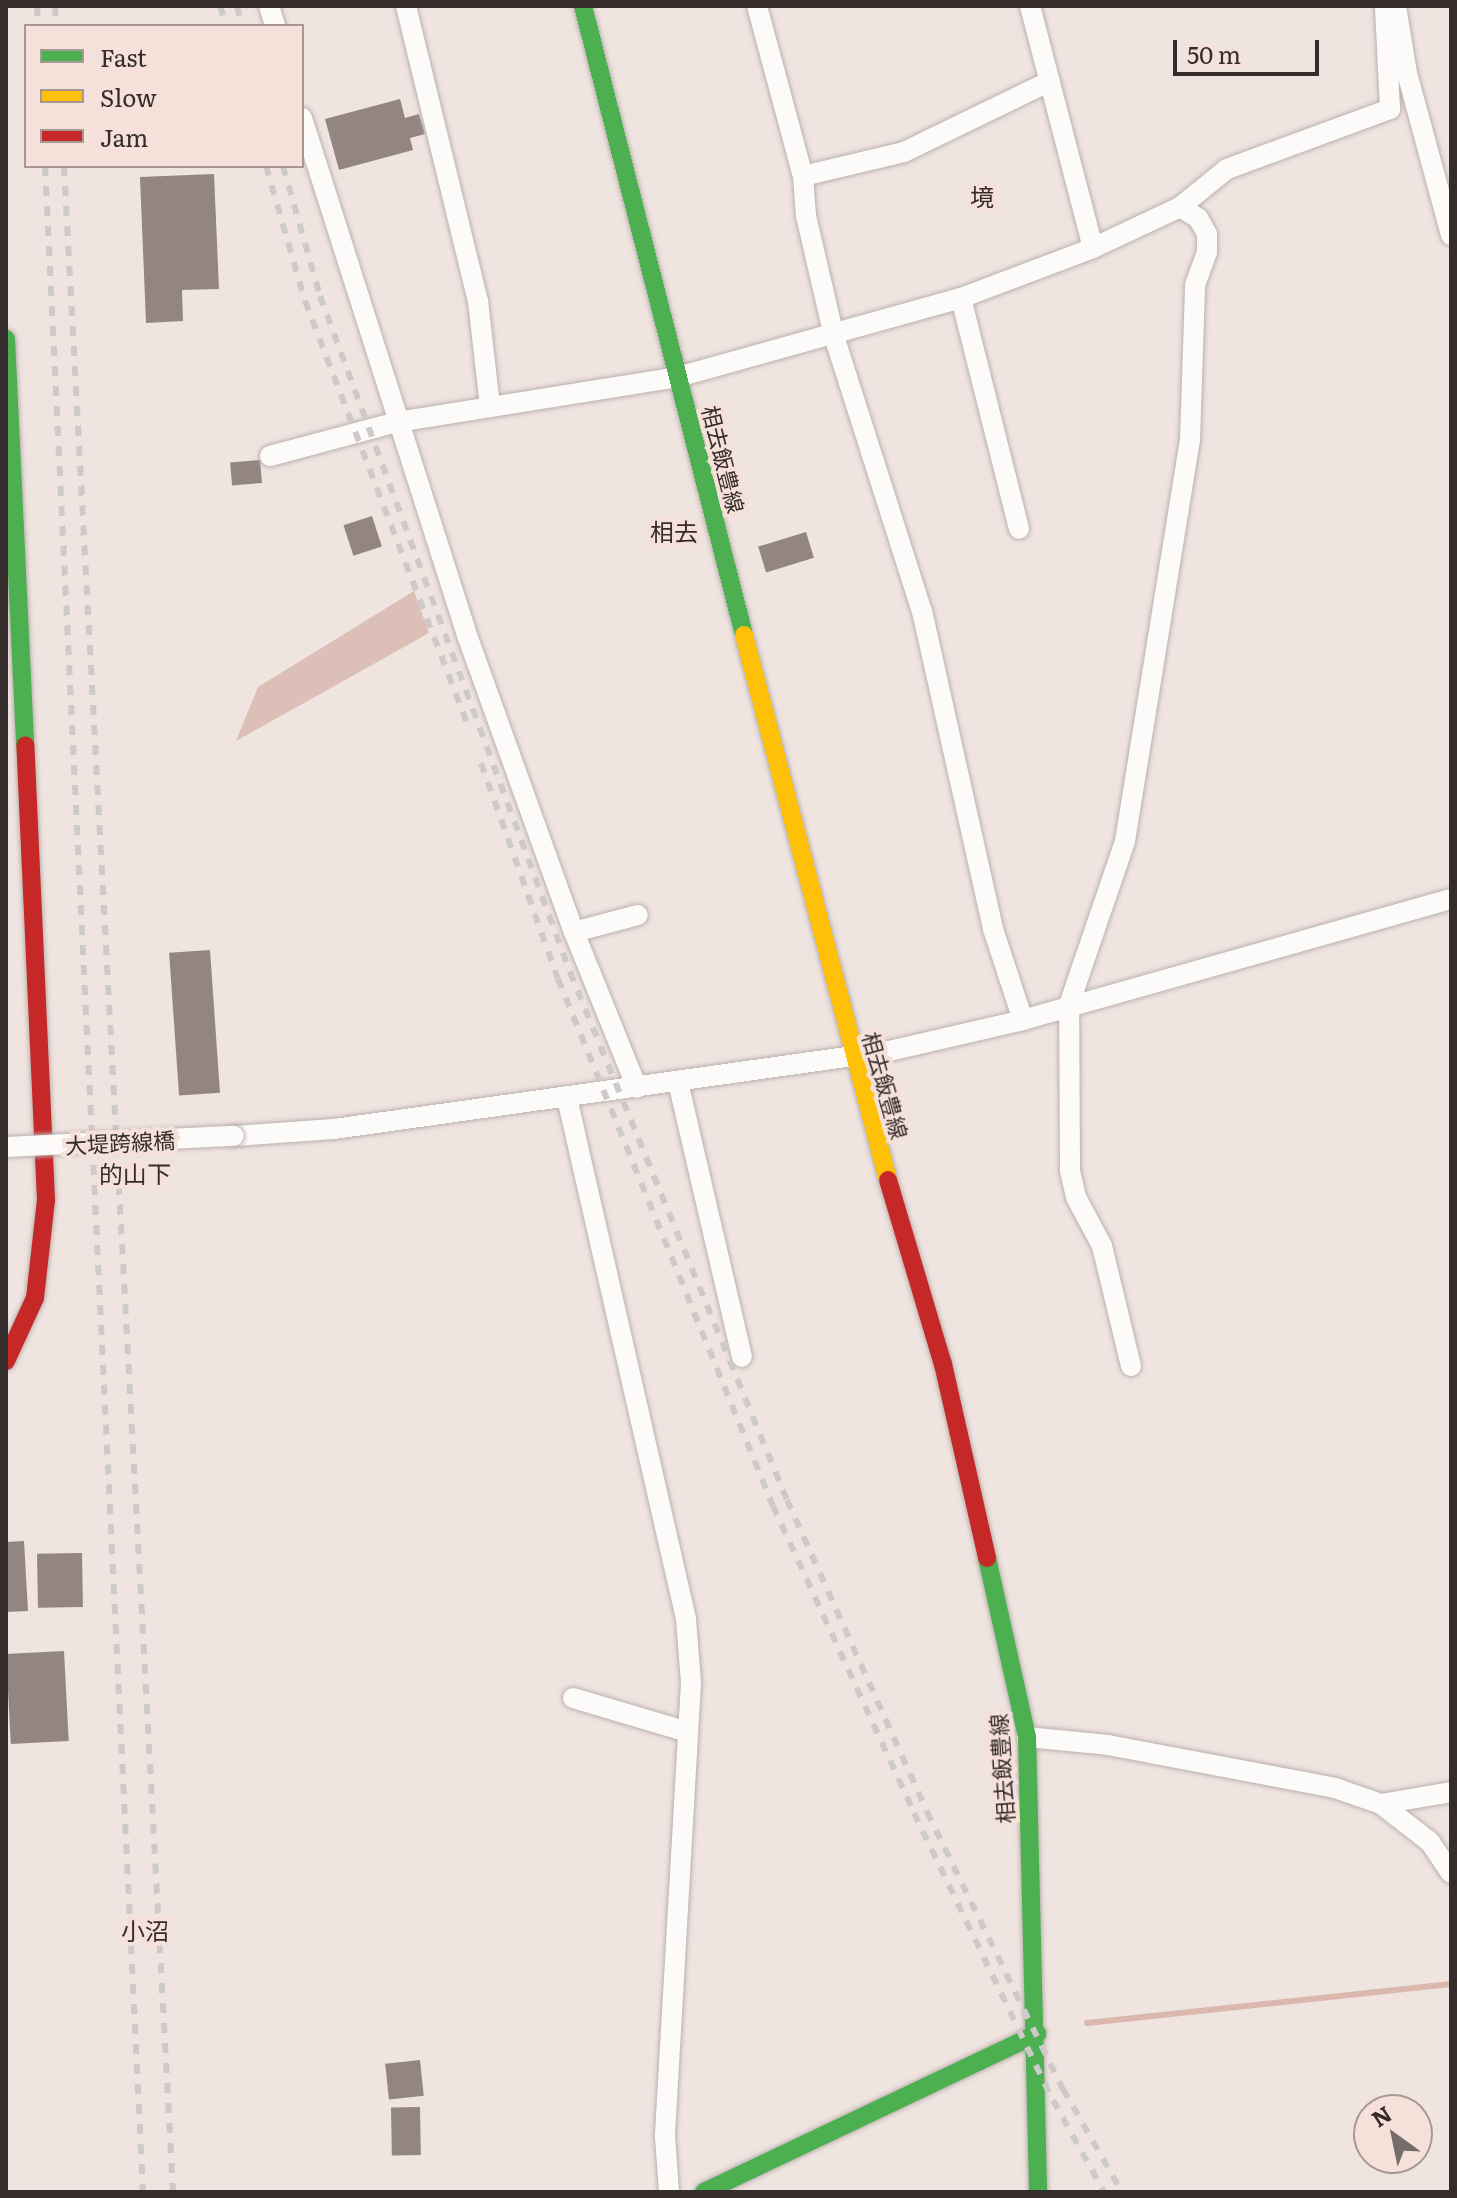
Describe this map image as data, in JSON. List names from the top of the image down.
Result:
{
  "streets": {
    "main road": ["相去飯豊線"],
    "street": ["大堤跨線橋"]
  },
  "crossings": [
    ["相去飯豊線", "大堤跨線橋"]
  ],
  "districts": [
    "境",
    "相去",
    "的山下",
    "小沼"
  ],
  "legend": ["Fast", "Slow", "Jam"],
  "scale_bar": "50 m",
  "north": "top left"
}
